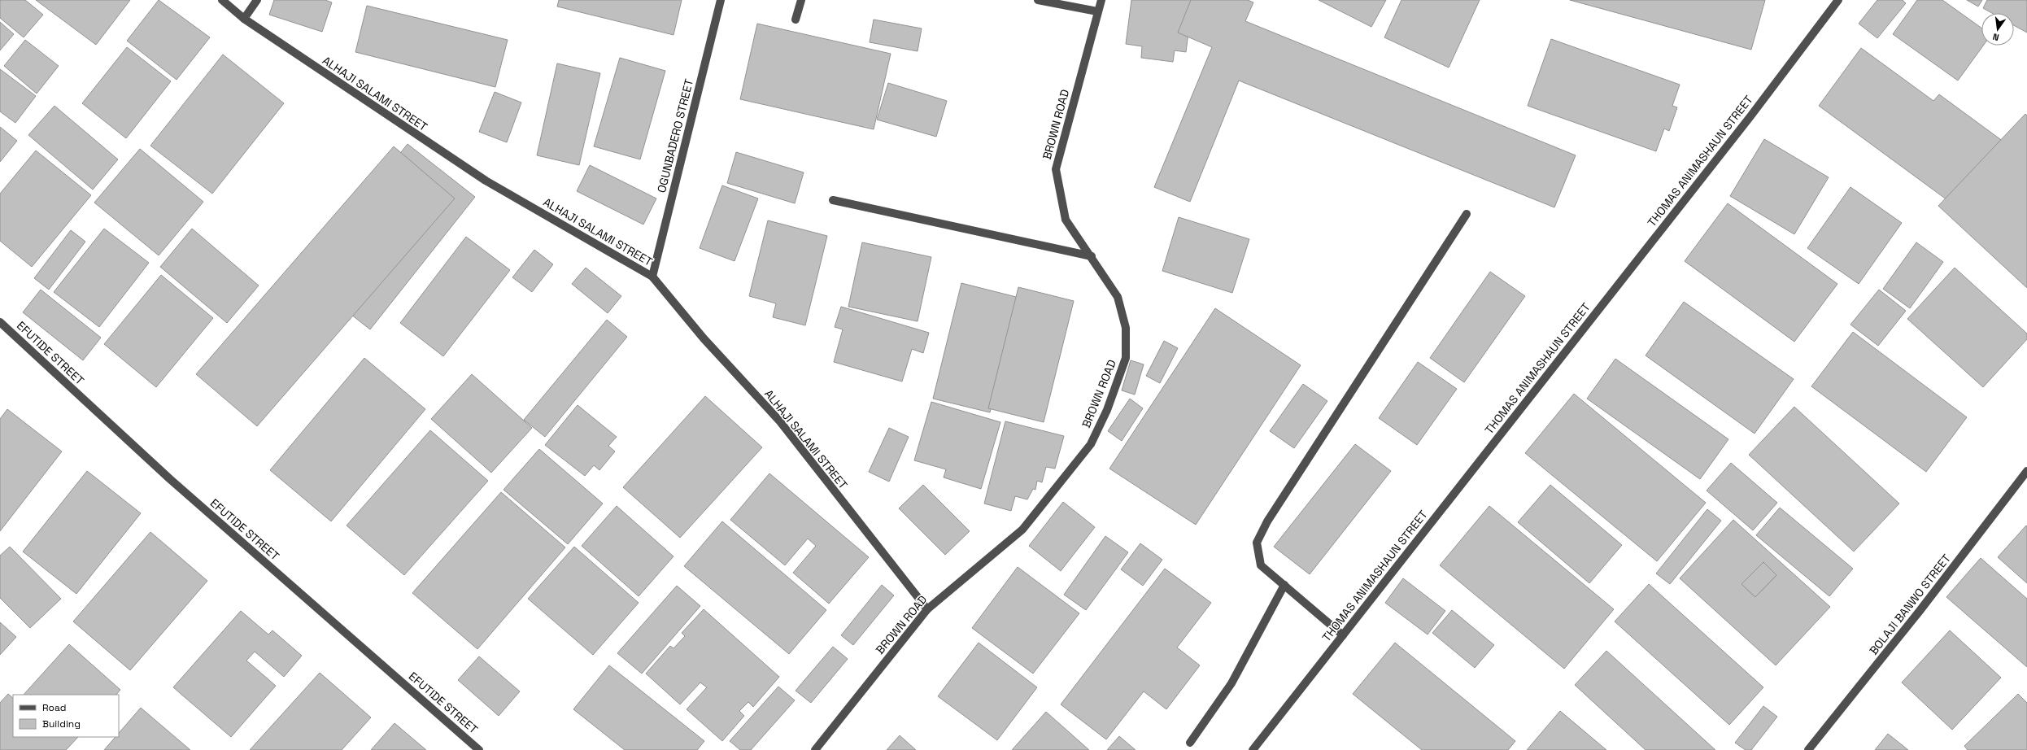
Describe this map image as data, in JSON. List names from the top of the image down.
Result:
{
  "streets": {
    "street": [
      "ALHAJI SALAMI STREET",
      "BROWN ROAD",
      "OGUNBADERO STREET",
      "THOMAS ANIMASHAUN STREET",
      "EFUTIDE STREET",
      "BOLAJI BANWO STREET"
    ]
  },
  "crossings": [
    ["ALHAJI SALAMI STREET", "BROWN ROAD"],
    ["ALHAJI SALAMI STREET", "OGUNBADERO STREET"]
  ],
  "legend": ["Road", "Building"],
  "north": "bottom"
}
